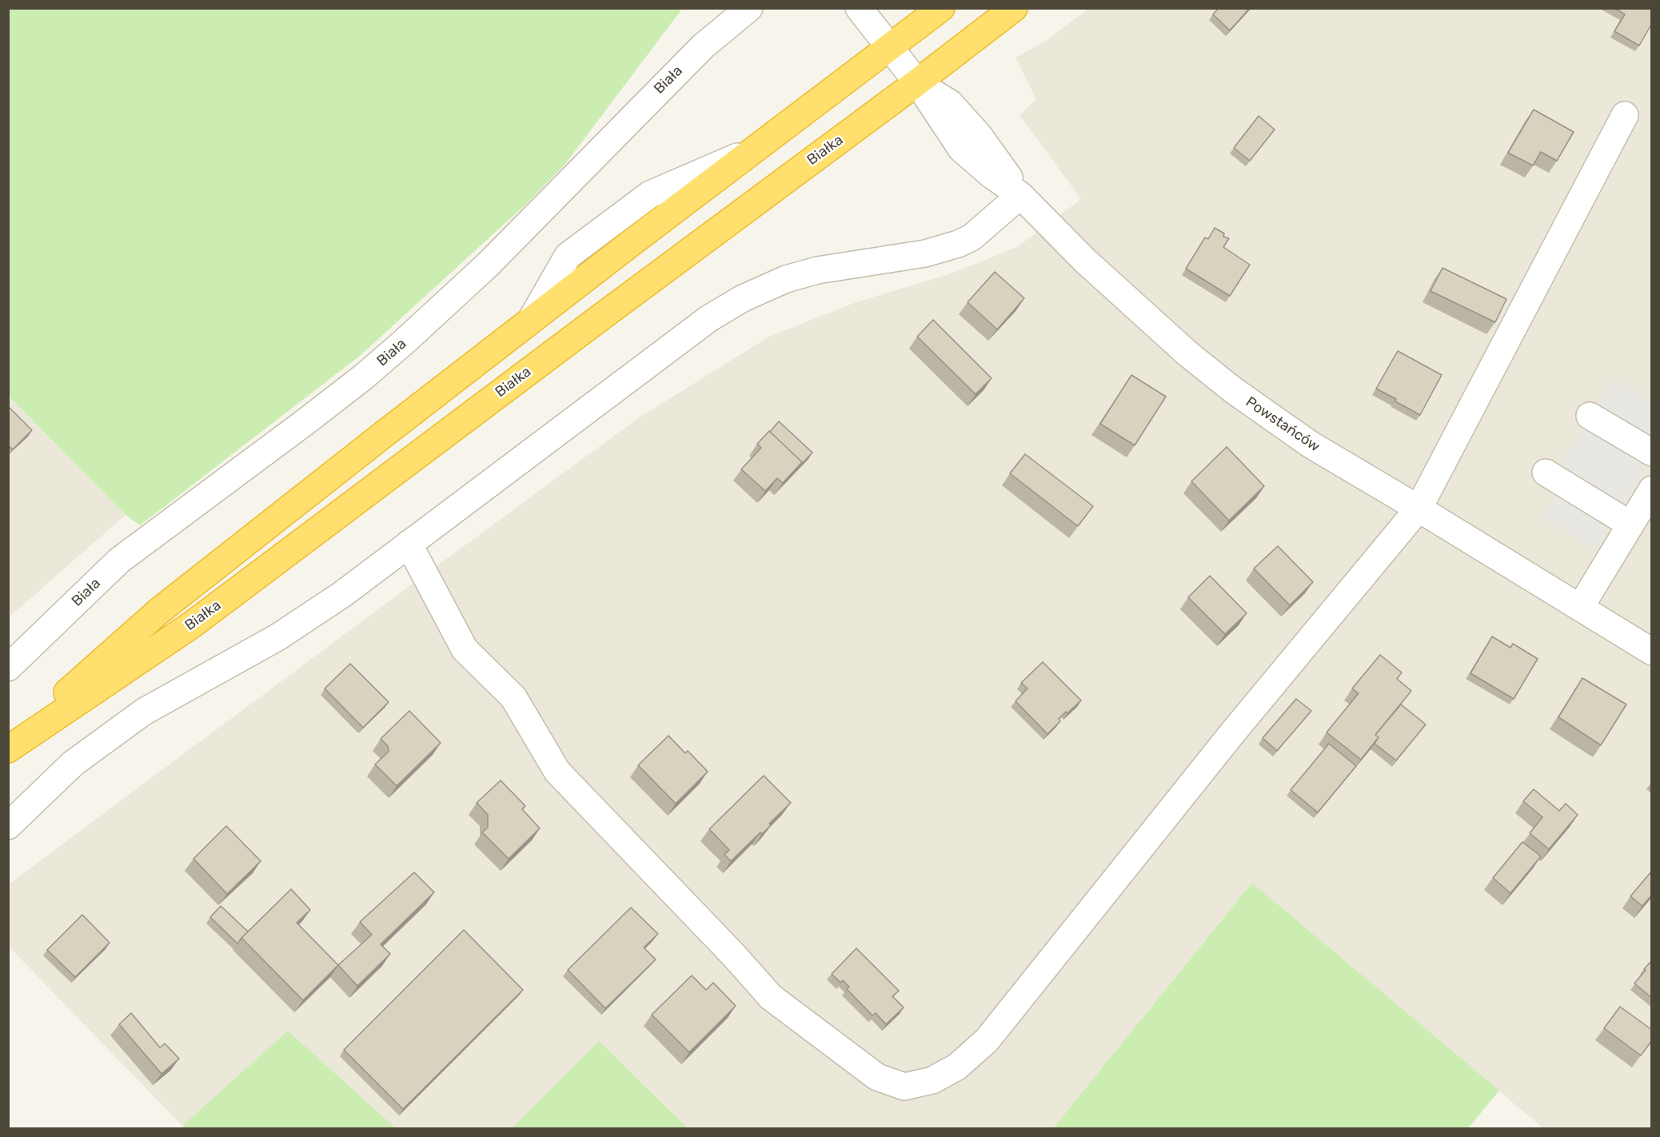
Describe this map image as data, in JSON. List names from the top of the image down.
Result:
{
  "streets": {
    "highway": ["Białka"],
    "street": ["Biała", "Powstańców"]
  },
  "crossings": [
    ["Białka", "Powstańców"]
  ]
}
